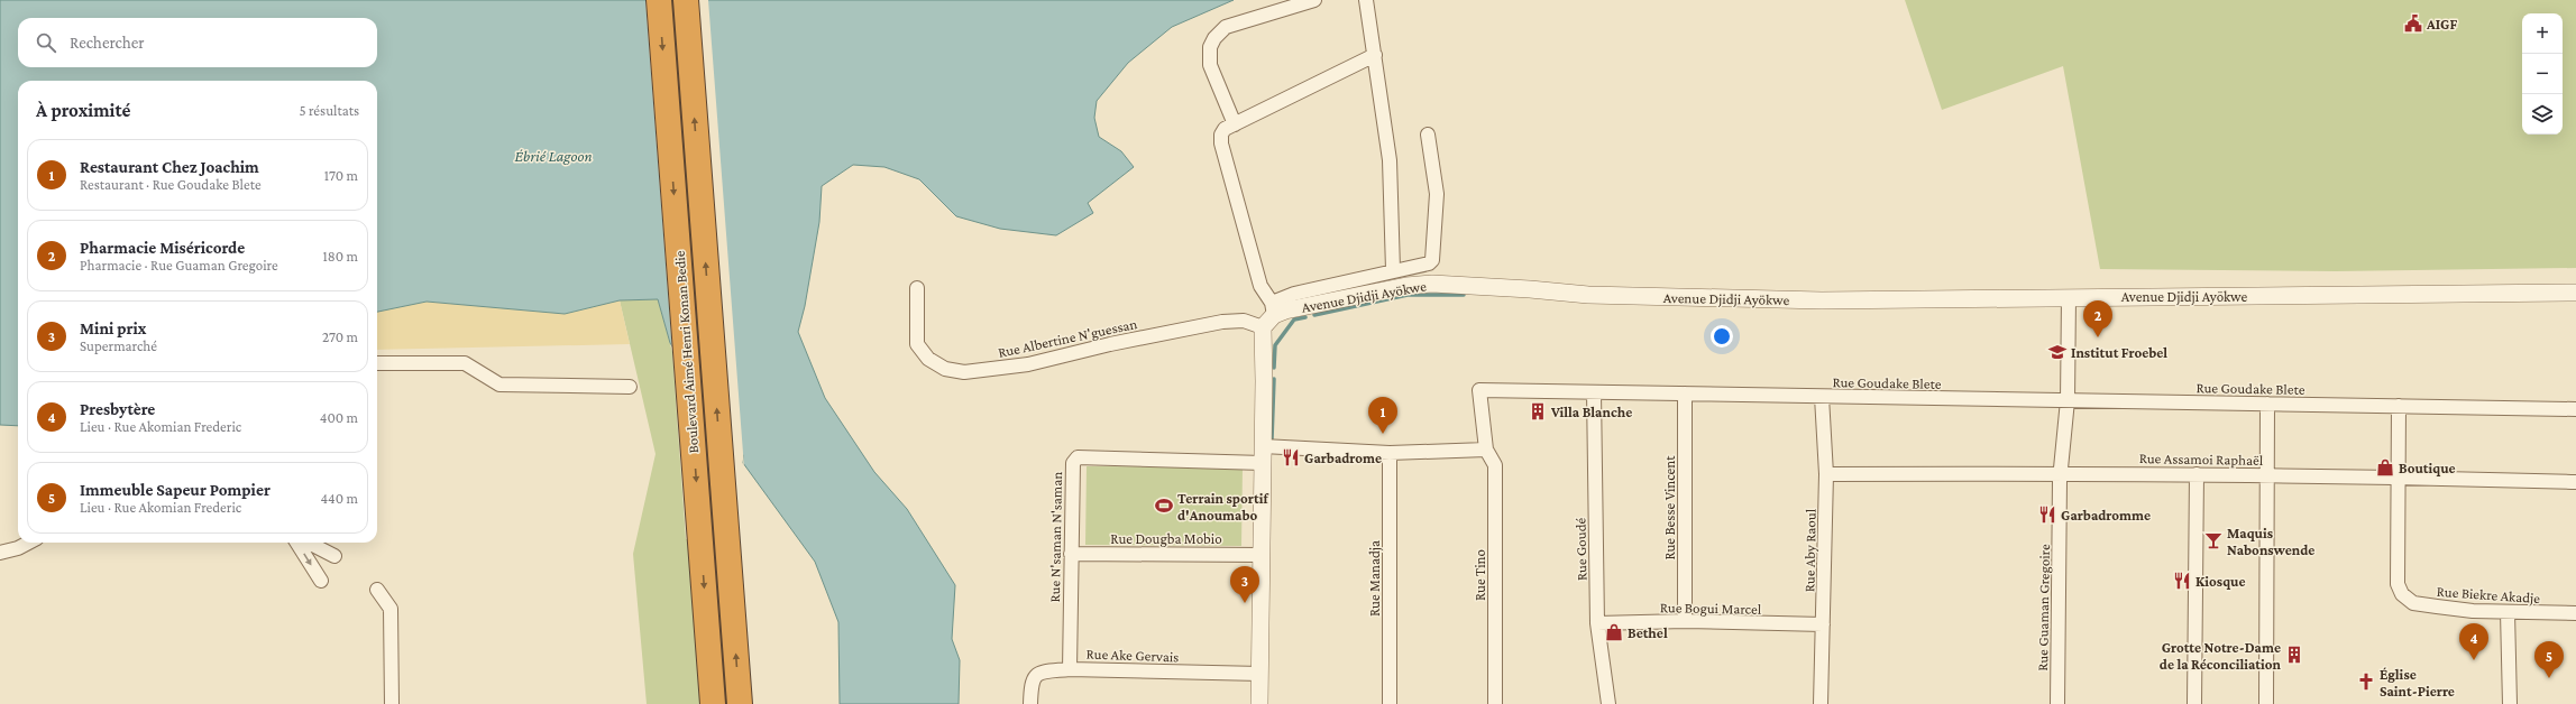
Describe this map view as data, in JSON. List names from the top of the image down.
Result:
{
  "streets": {
    "highway": ["Boulevard Aimé Henri Konan Bedie"],
    "street": [
      "Avenue Djidji Ayökwe",
      "Rue Albertine N'guessan",
      "Rue Goudake Blete",
      "Rue Assamoi Raphaël",
      "Rue Besse Vincent",
      "Rue N'saman N'saman",
      "Rue Dougba Mobio",
      "Rue Goudé",
      "Rue Aby Raoul",
      "Rue Tino",
      "Rue Manadja",
      "Rue Biekre Akadje",
      "Rue Bogui Marcel",
      "Rue Guaman Gregoire",
      "Rue Ake Gervais"
    ]
  },
  "crossings": [
    ["Avenue Djidji Ayökwe", "Rue Albertine N'guessan"],
    ["Avenue Djidji Ayökwe", "Rue Guaman Gregoire"],
    ["Rue Goudake Blete", "Rue Besse Vincent"],
    ["Rue Goudake Blete", "Rue Goudé"],
    ["Rue Goudake Blete", "Rue Aby Raoul"],
    ["Rue Goudake Blete", "Rue Tino"],
    ["Rue Goudake Blete", "Rue Biekre Akadje"],
    ["Rue Goudake Blete", "Rue Guaman Gregoire"],
    ["Rue Assamoi Raphaël", "Rue Aby Raoul"],
    ["Rue Assamoi Raphaël", "Rue Biekre Akadje"],
    ["Rue Assamoi Raphaël", "Rue Guaman Gregoire"],
    ["Rue Besse Vincent", "Rue Bogui Marcel"],
    ["Rue N'saman N'saman", "Rue Dougba Mobio"],
    ["Rue N'saman N'saman", "Rue Ake Gervais"],
    ["Rue Goudé", "Rue Bogui Marcel"],
    ["Rue Aby Raoul", "Rue Bogui Marcel"]
  ],
  "water": ["Ébrié Lagoon"],
  "places": {
    "public building": ["AIGF"],
    "school or university": ["Institut Froebel"],
    "building": ["Villa Blanche", "Grotte Notre-Dame de la Réconciliation"],
    "restaurant": ["Garbadrome", "Garbadromme", "Kiosque"],
    "shop": ["Boutique", "Bethel"],
    "sports": ["Terrain sportif d'Anoumabo"],
    "bar": ["Maquis Nabonswende"],
    "church": ["Église Saint-Pierre"]
  },
  "page": {
    "map_buttons": ["+", "−"],
    "search": "Rechercher",
    "heading": ["À proximité", "5 résultats"],
    "list": [
      {
        "mark": "1",
        "name": "Restaurant Chez Joachim",
        "note": "Restaurant · Rue Goudake Blete",
        "value": "170 m"
      },
      {
        "mark": "2",
        "name": "Pharmacie Miséricorde",
        "note": "Pharmacie · Rue Guaman Gregoire",
        "value": "180 m"
      },
      {
        "mark": "3",
        "name": "Mini prix",
        "note": "Supermarché",
        "value": "270 m"
      },
      {
        "mark": "4",
        "name": "Presbytère",
        "note": "Lieu · Rue Akomian Frederic",
        "value": "400 m"
      },
      {
        "mark": "5",
        "name": "Immeuble Sapeur Pompier",
        "note": "Lieu · Rue Akomian Frederic",
        "value": "440 m"
      }
    ],
    "pins": [
      "2",
      "1",
      "3",
      "4",
      "5"
    ]
  }
}
